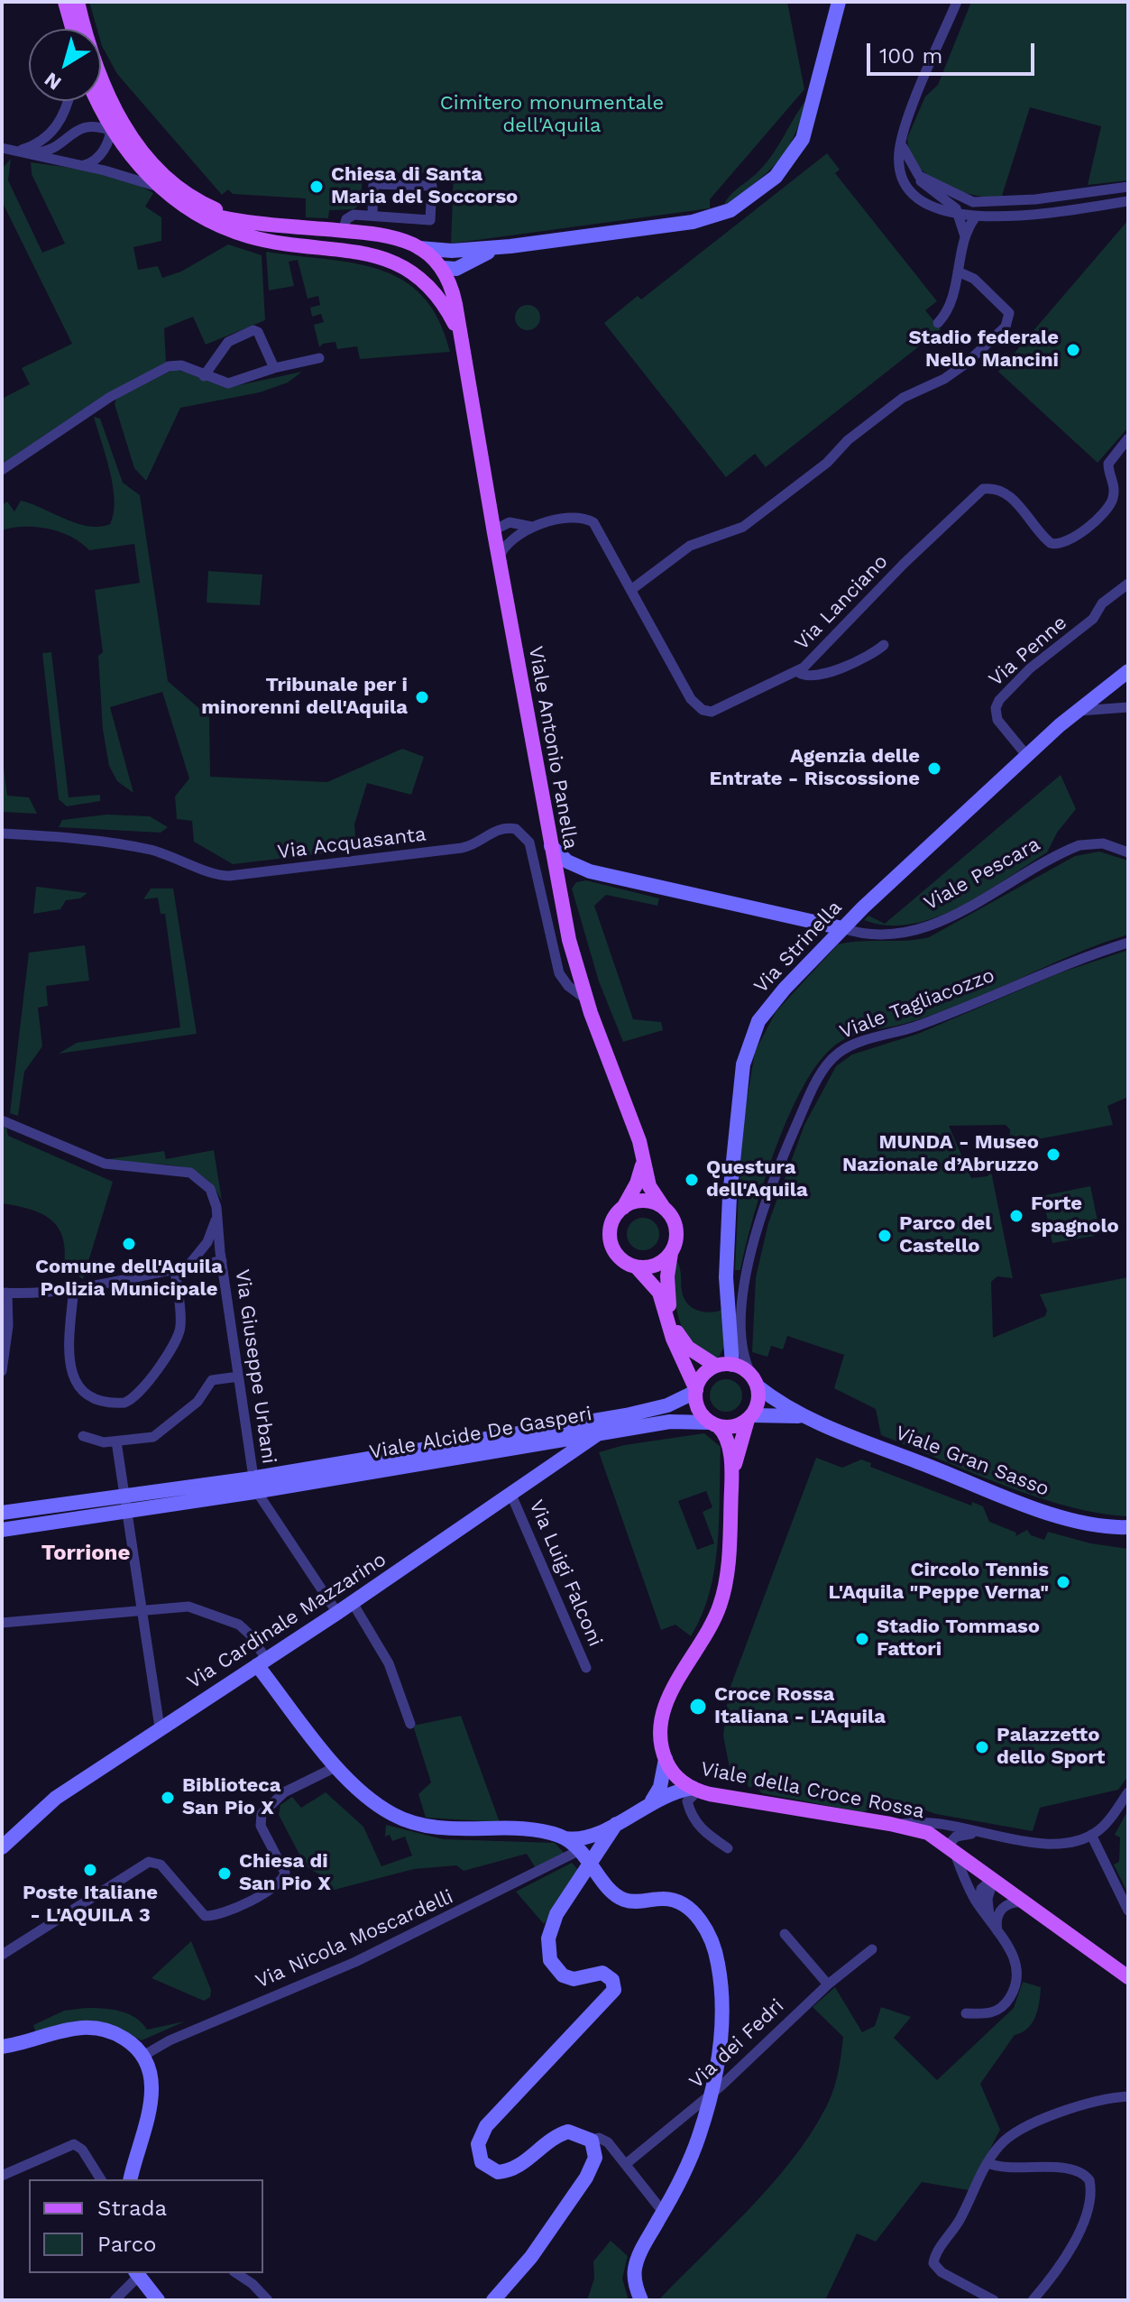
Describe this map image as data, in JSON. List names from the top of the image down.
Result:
{
  "streets": {
    "main road": [
      "Viale Antonio Panella",
      "Viale Pescara",
      "Via Strinella",
      "Viale Alcide De Gasperi",
      "Viale Gran Sasso",
      "Via Cardinale Mazzarino",
      "Viale della Croce Rossa"
    ],
    "street": [
      "Via Lanciano",
      "Via Penne",
      "Via Acquasanta",
      "Viale Tagliacozzo",
      "Via Giuseppe Urbani",
      "Via Luigi Falconi",
      "Via Nicola Moscardelli",
      "Via dei Fedri"
    ]
  },
  "crossings": [
    ["Via Lanciano", "Viale Antonio Panella"],
    ["Via Penne", "Via Strinella"],
    ["Viale Antonio Panella", "Via Acquasanta"],
    ["Viale Antonio Panella", "Viale Pescara"],
    ["Viale Pescara", "Via Strinella"],
    ["Via Strinella", "Viale Tagliacozzo"],
    ["Via Strinella", "Viale Alcide De Gasperi"],
    ["Via Strinella", "Viale Gran Sasso"],
    ["Viale Tagliacozzo", "Viale Alcide De Gasperi"],
    ["Viale Tagliacozzo", "Viale Gran Sasso"],
    ["Via Giuseppe Urbani", "Viale Alcide De Gasperi"],
    ["Via Giuseppe Urbani", "Via Cardinale Mazzarino"],
    ["Viale Alcide De Gasperi", "Viale Gran Sasso"],
    ["Viale Alcide De Gasperi", "Via Cardinale Mazzarino"],
    ["Via Luigi Falconi", "Via Cardinale Mazzarino"]
  ],
  "districts": ["Torrione"],
  "parks": ["Cimitero monumentale dell'Aquila"],
  "places": [
    "Chiesa di Santa Maria del Soccorso",
    "Stadio federale Nello Mancini",
    "Tribunale per i minorenni dell'Aquila",
    "Agenzia delle Entrate - Riscossione",
    "MUNDA - Museo Nazionale d’Abruzzo",
    "Questura dell'Aquila",
    "Forte spagnolo",
    "Parco del Castello",
    "Comune dell'Aquila Polizia Municipale",
    "Circolo Tennis L'Aquila \"Peppe Verna\"",
    "Stadio Tommaso Fattori",
    "Croce Rossa Italiana - L'Aquila",
    "Palazzetto dello Sport",
    "Biblioteca San Pio X",
    "Poste Italiane - L'AQUILA 3",
    "Chiesa di San Pio X"
  ],
  "legend": ["Strada", "Parco"],
  "scale_bar": "100 m",
  "north": "bottom left"
}
